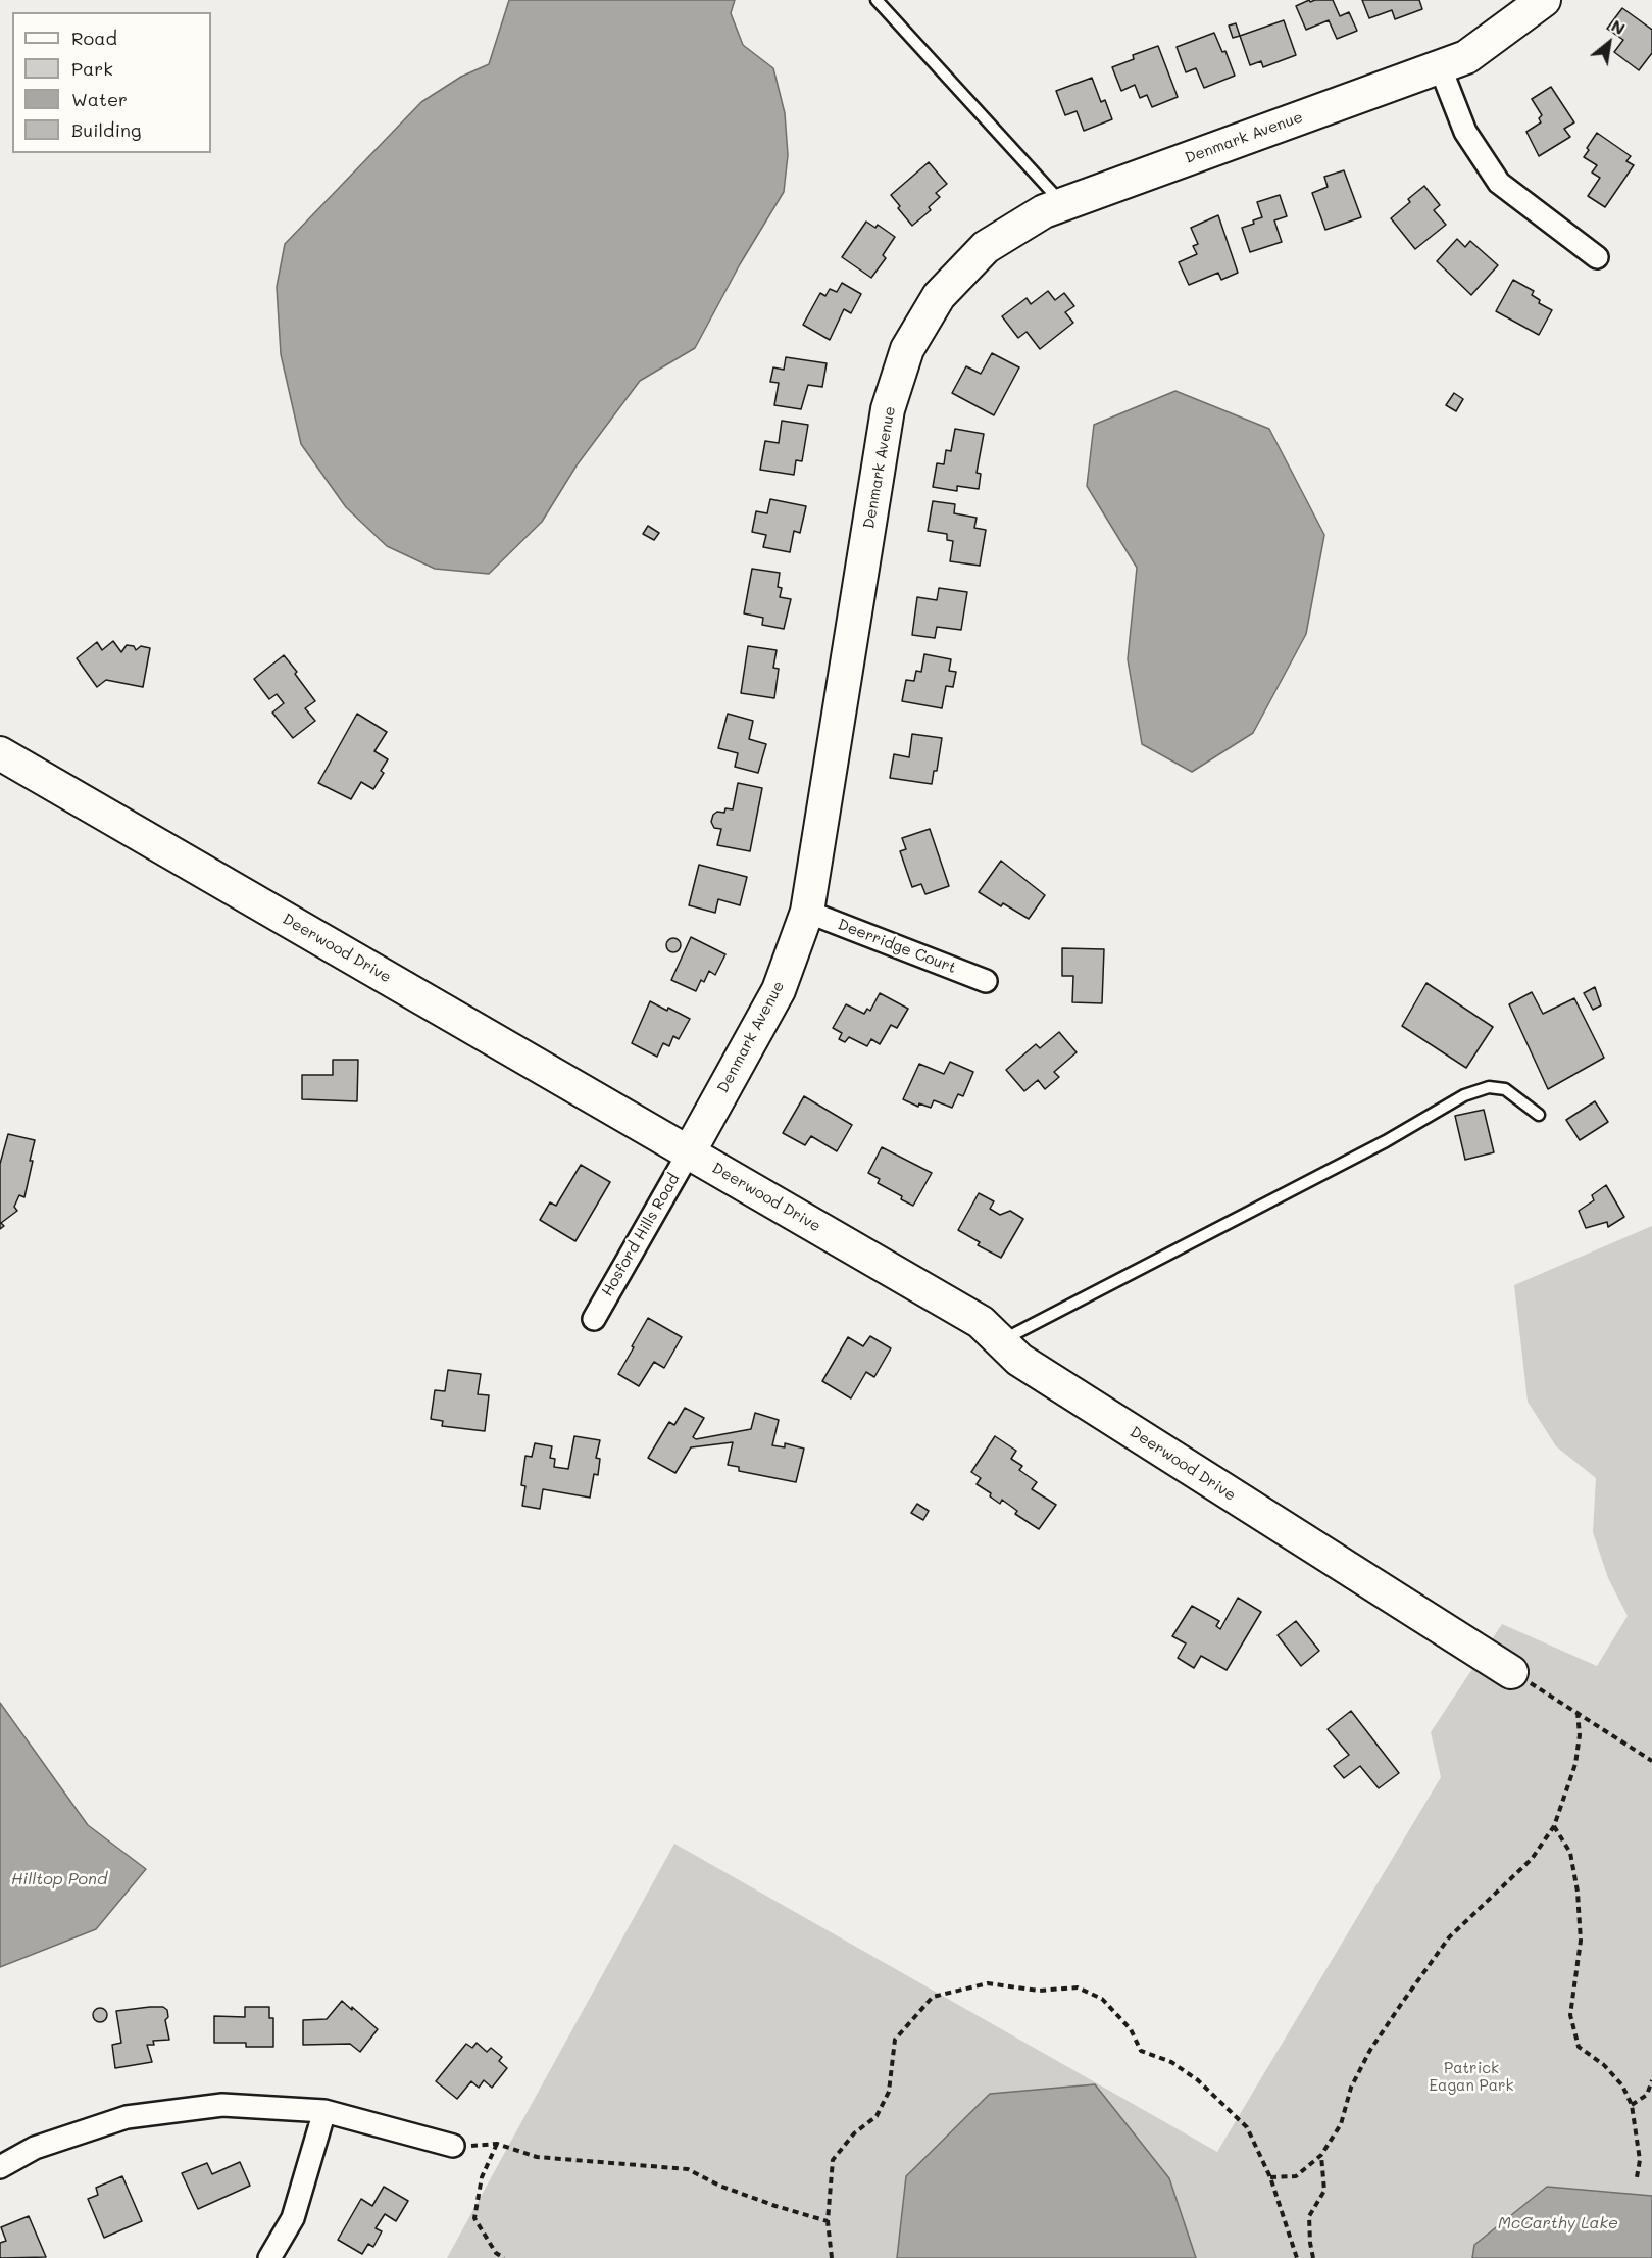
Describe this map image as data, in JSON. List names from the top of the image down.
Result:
{
  "streets": {
    "street": [
      "Denmark Avenue",
      "Deerridge Court",
      "Deerwood Drive",
      "Hosford Hills Road"
    ]
  },
  "crossings": [
    ["Denmark Avenue", "Deerridge Court"],
    ["Denmark Avenue", "Deerwood Drive"],
    ["Denmark Avenue", "Hosford Hills Road"],
    ["Deerwood Drive", "Hosford Hills Road"]
  ],
  "water": ["Hilltop Pond", "McCarthy Lake"],
  "parks": ["Patrick Eagan Park"],
  "legend": [
    "Road",
    "Park",
    "Water",
    "Building"
  ],
  "north": "top right"
}
